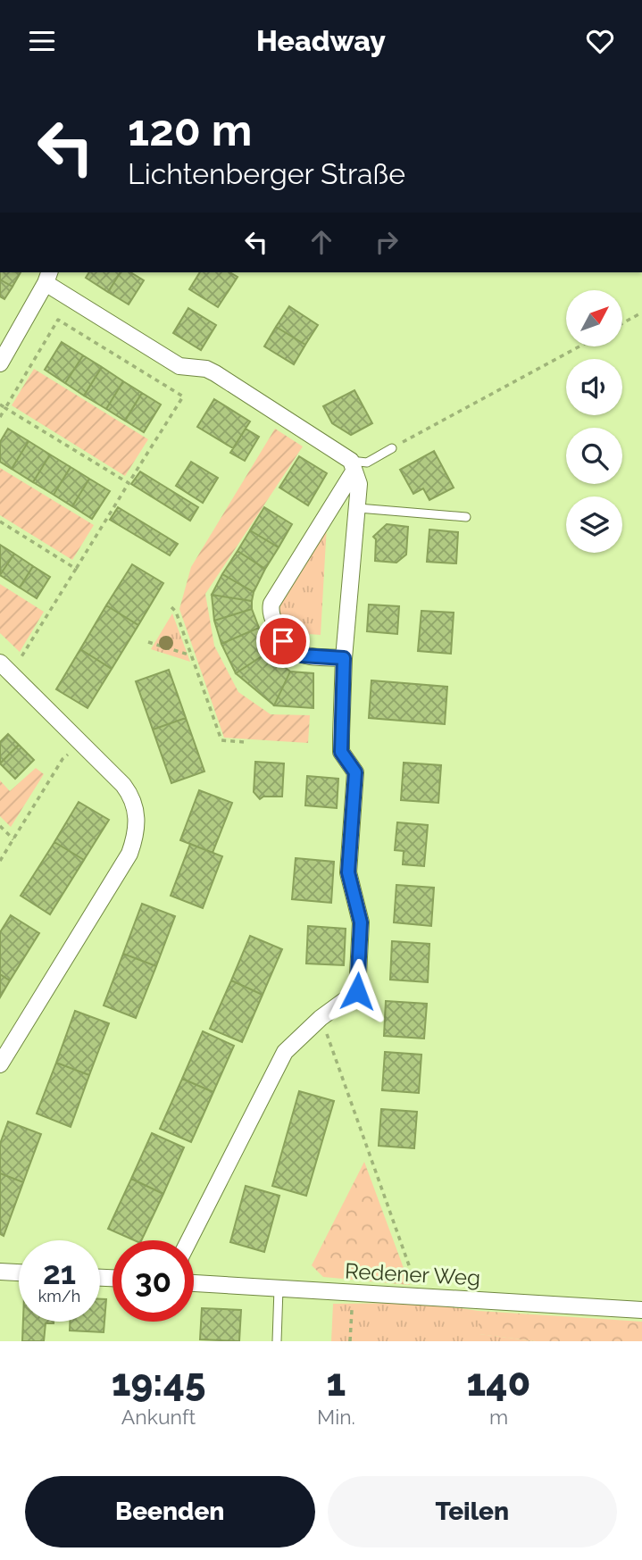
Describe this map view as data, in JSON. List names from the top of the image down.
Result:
{
  "streets": {
    "street": ["Redener Weg"]
  },
  "north": "top right",
  "page": {
    "header": "Headway",
    "turn": ["120 m", "Lichtenberger Straße"],
    "speed": "21 km/h",
    "limit": "30",
    "eta": [
      "19:45",
      "Ankunft",
      "1",
      "Min.",
      "140",
      "m"
    ],
    "buttons": ["Beenden", "Teilen"]
  }
}
